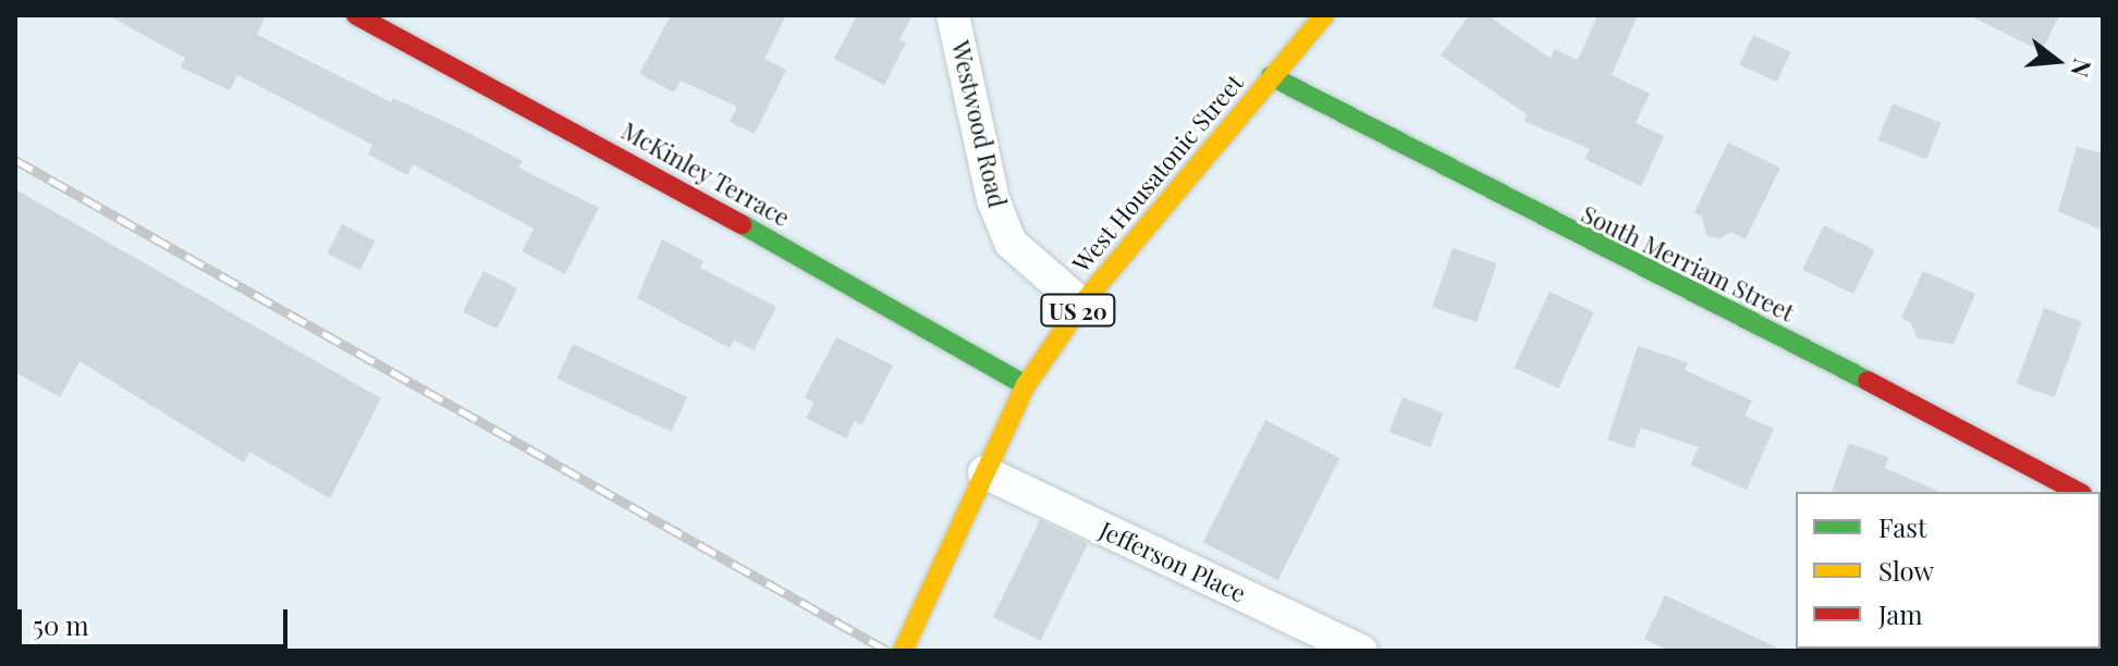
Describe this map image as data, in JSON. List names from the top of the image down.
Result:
{
  "streets": {
    "main road": [
      "West Housatonic Street",
      "McKinley Terrace",
      "South Merriam Street",
      "US 20"
    ],
    "street": ["Westwood Road", "Jefferson Place"]
  },
  "crossings": [
    ["Westwood Road", "West Housatonic Street"],
    ["West Housatonic Street", "McKinley Terrace"],
    ["West Housatonic Street", "South Merriam Street"],
    ["West Housatonic Street", "Jefferson Place"]
  ],
  "legend": ["Fast", "Slow", "Jam"],
  "scale_bar": "50 m",
  "north": "right"
}
